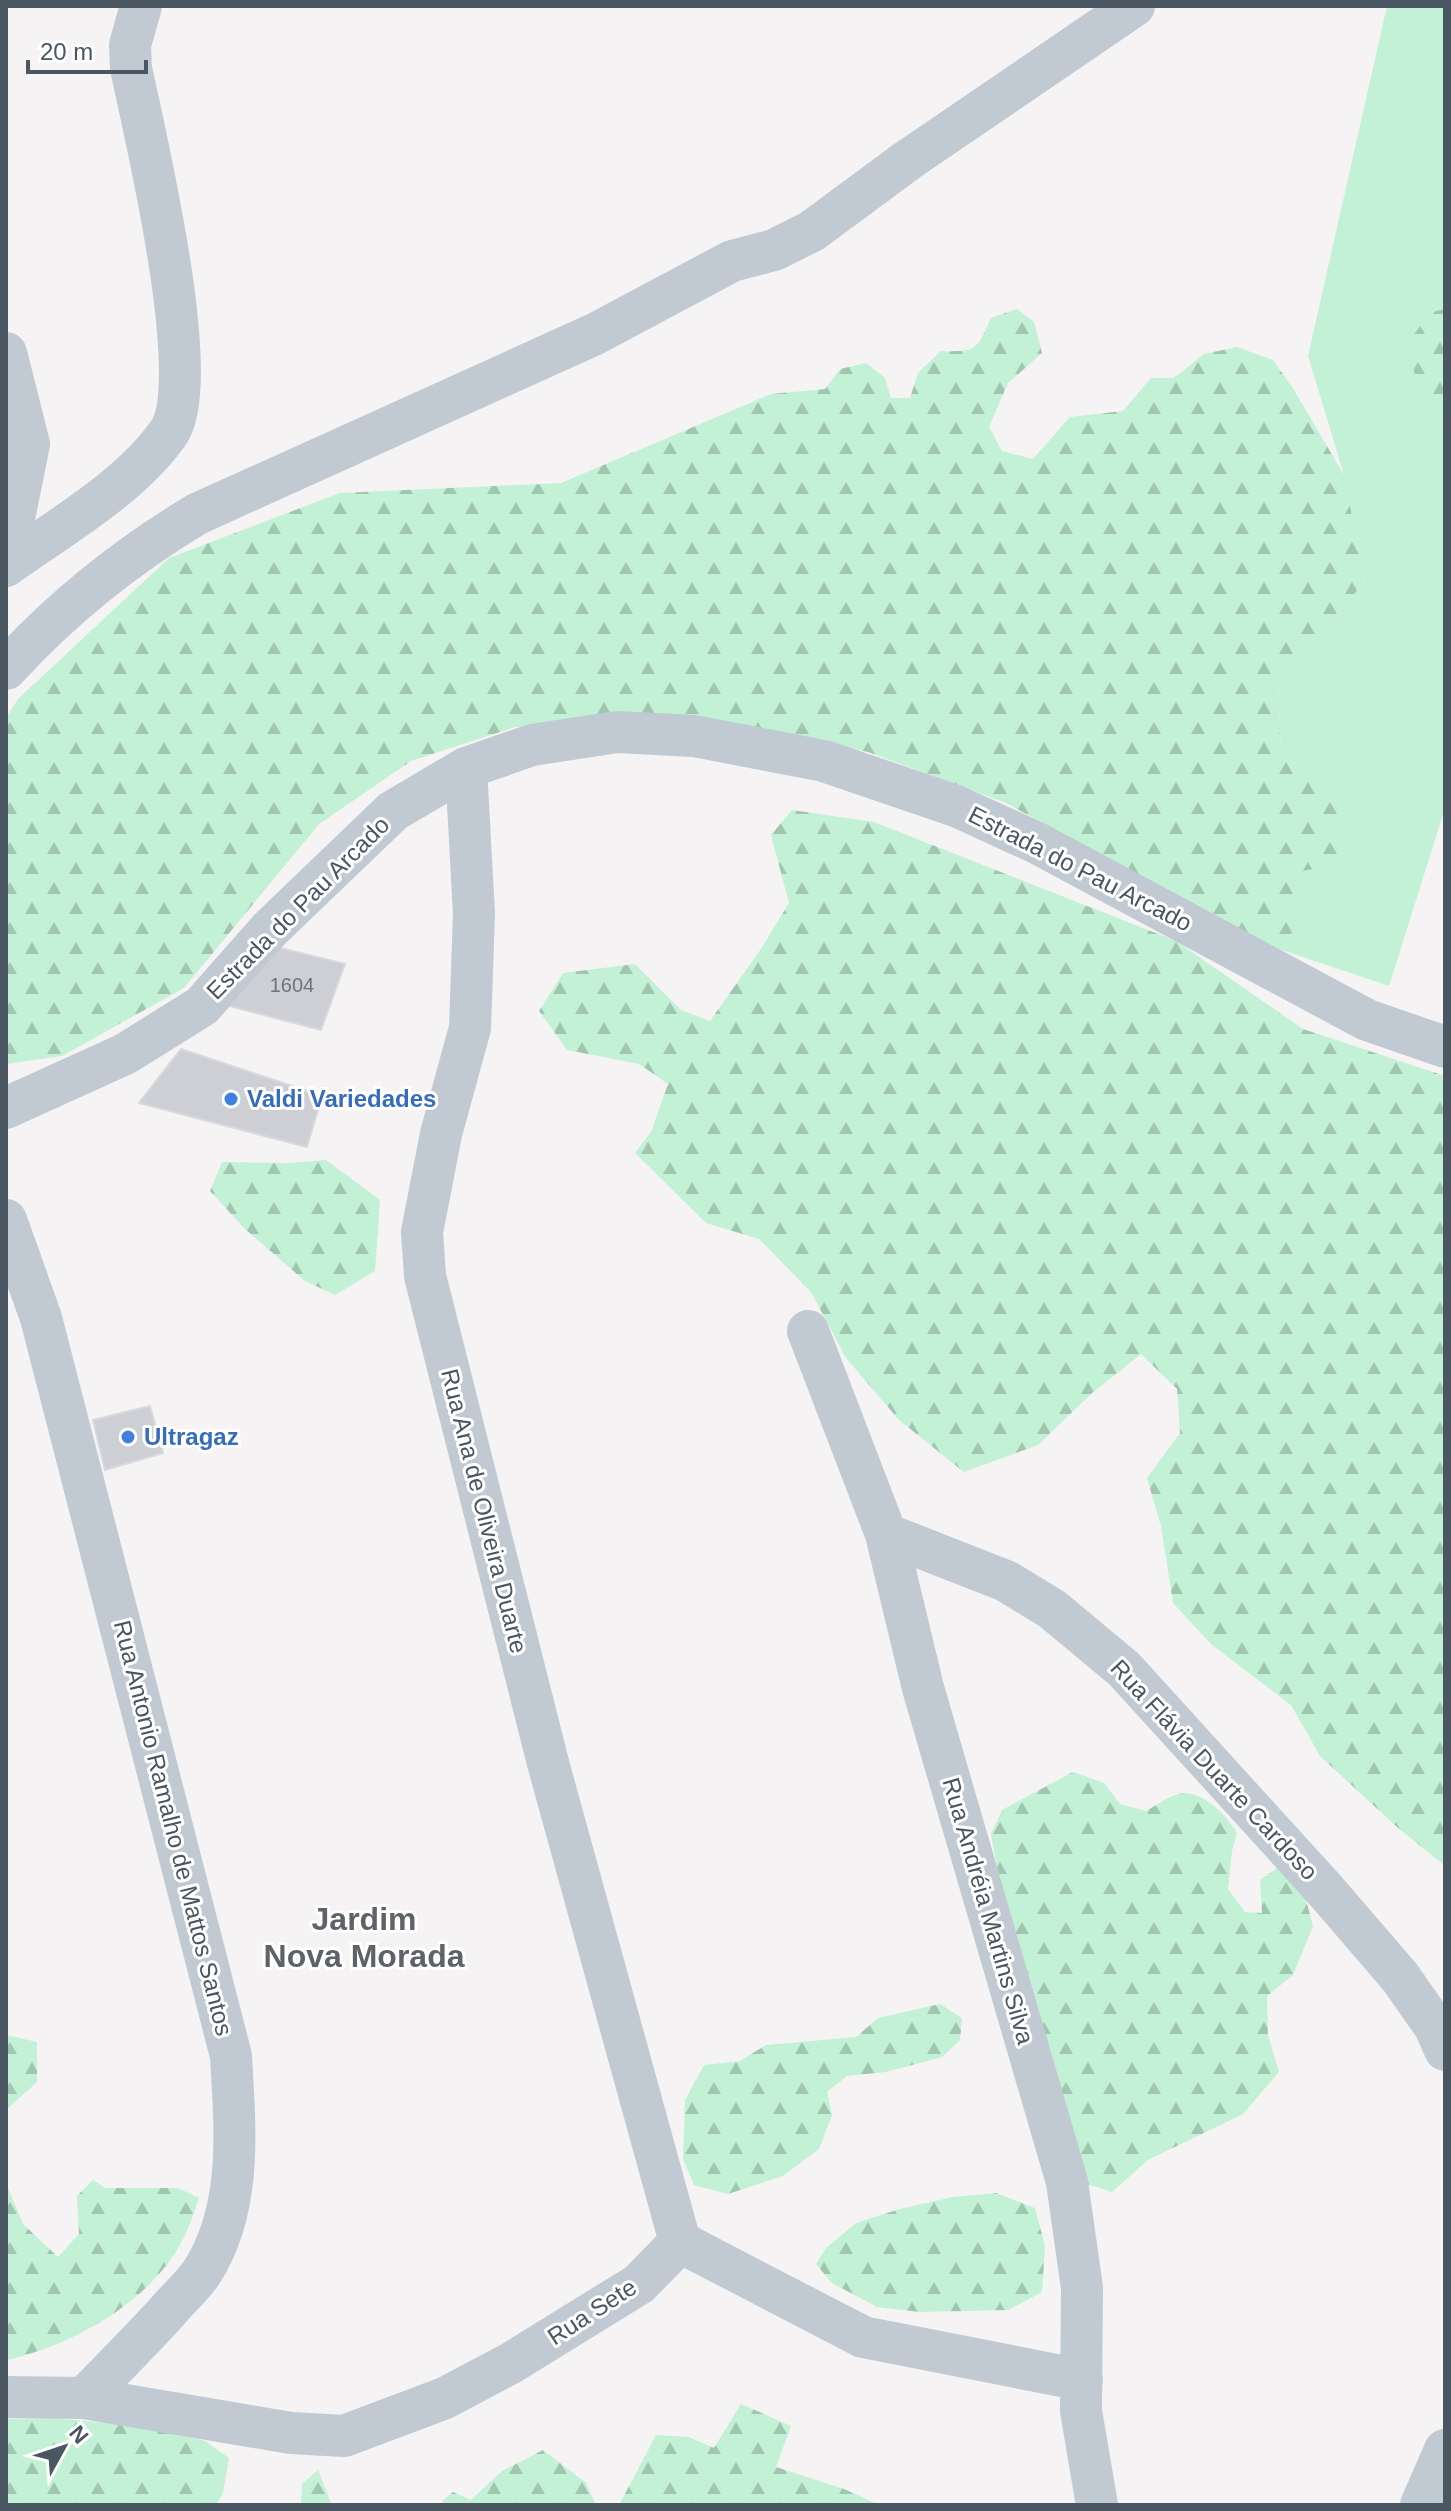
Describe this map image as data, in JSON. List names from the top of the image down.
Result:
{
  "streets": {
    "street": [
      "Estrada do Pau Arcado",
      "Rua Ana de Oliveira Duarte",
      "Rua Flávia Duarte Cardoso",
      "Rua Antonio Ramalho de Mattos Santos",
      "Rua Andréia Martins Silva",
      "Rua Sete"
    ]
  },
  "crossings": [
    ["Estrada do Pau Arcado", "Rua Ana de Oliveira Duarte"],
    ["Rua Ana de Oliveira Duarte", "Rua Sete"],
    ["Rua Flávia Duarte Cardoso", "Rua Andréia Martins Silva"],
    ["Rua Antonio Ramalho de Mattos Santos", "Rua Sete"]
  ],
  "districts": ["Jardim Nova Morada"],
  "places": ["Valdi Variedades", "Ultragaz"],
  "house_numbers": ["1604"],
  "scale_bar": "20 m",
  "north": "top right"
}
